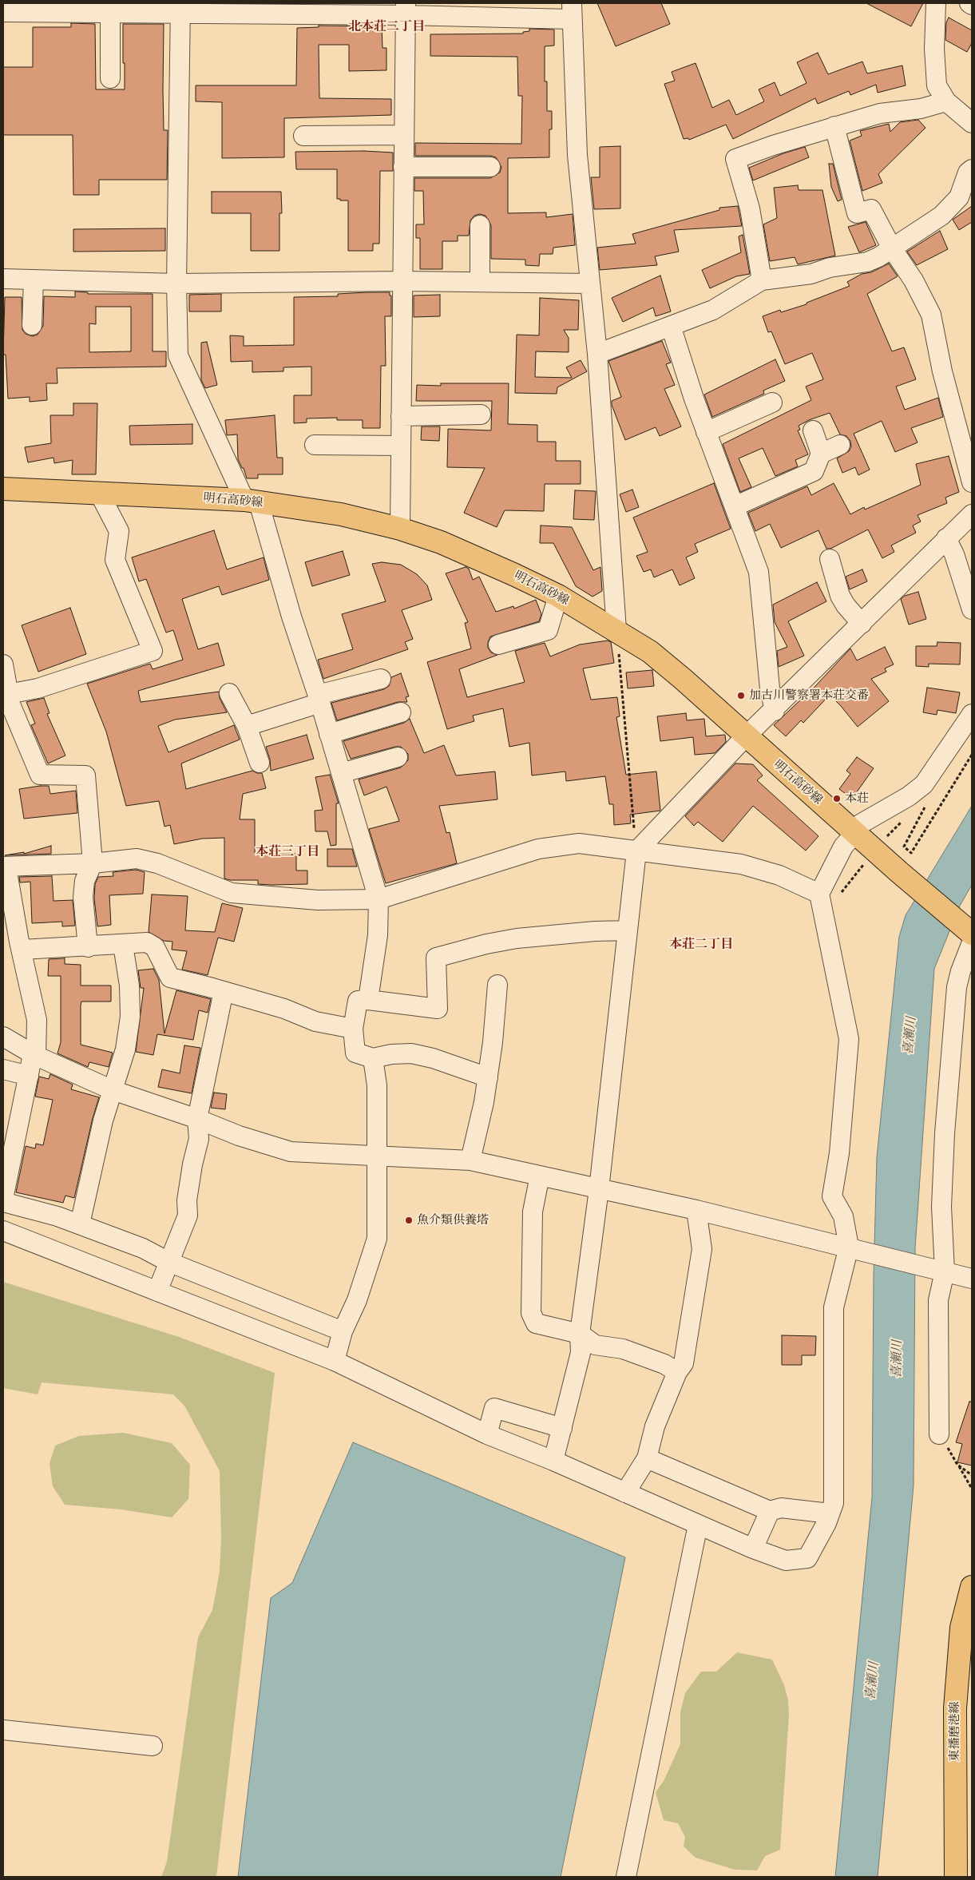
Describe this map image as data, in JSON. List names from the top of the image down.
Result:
{
  "streets": {
    "main road": ["明石高砂線", "東播磨港線"]
  },
  "districts": ["北本荘二丁目", "本荘三丁目", "本荘二丁目"],
  "water": ["喜瀬川"],
  "places": ["加古川警察署本荘交番", "本荘", "魚介類供養塔"]
}
